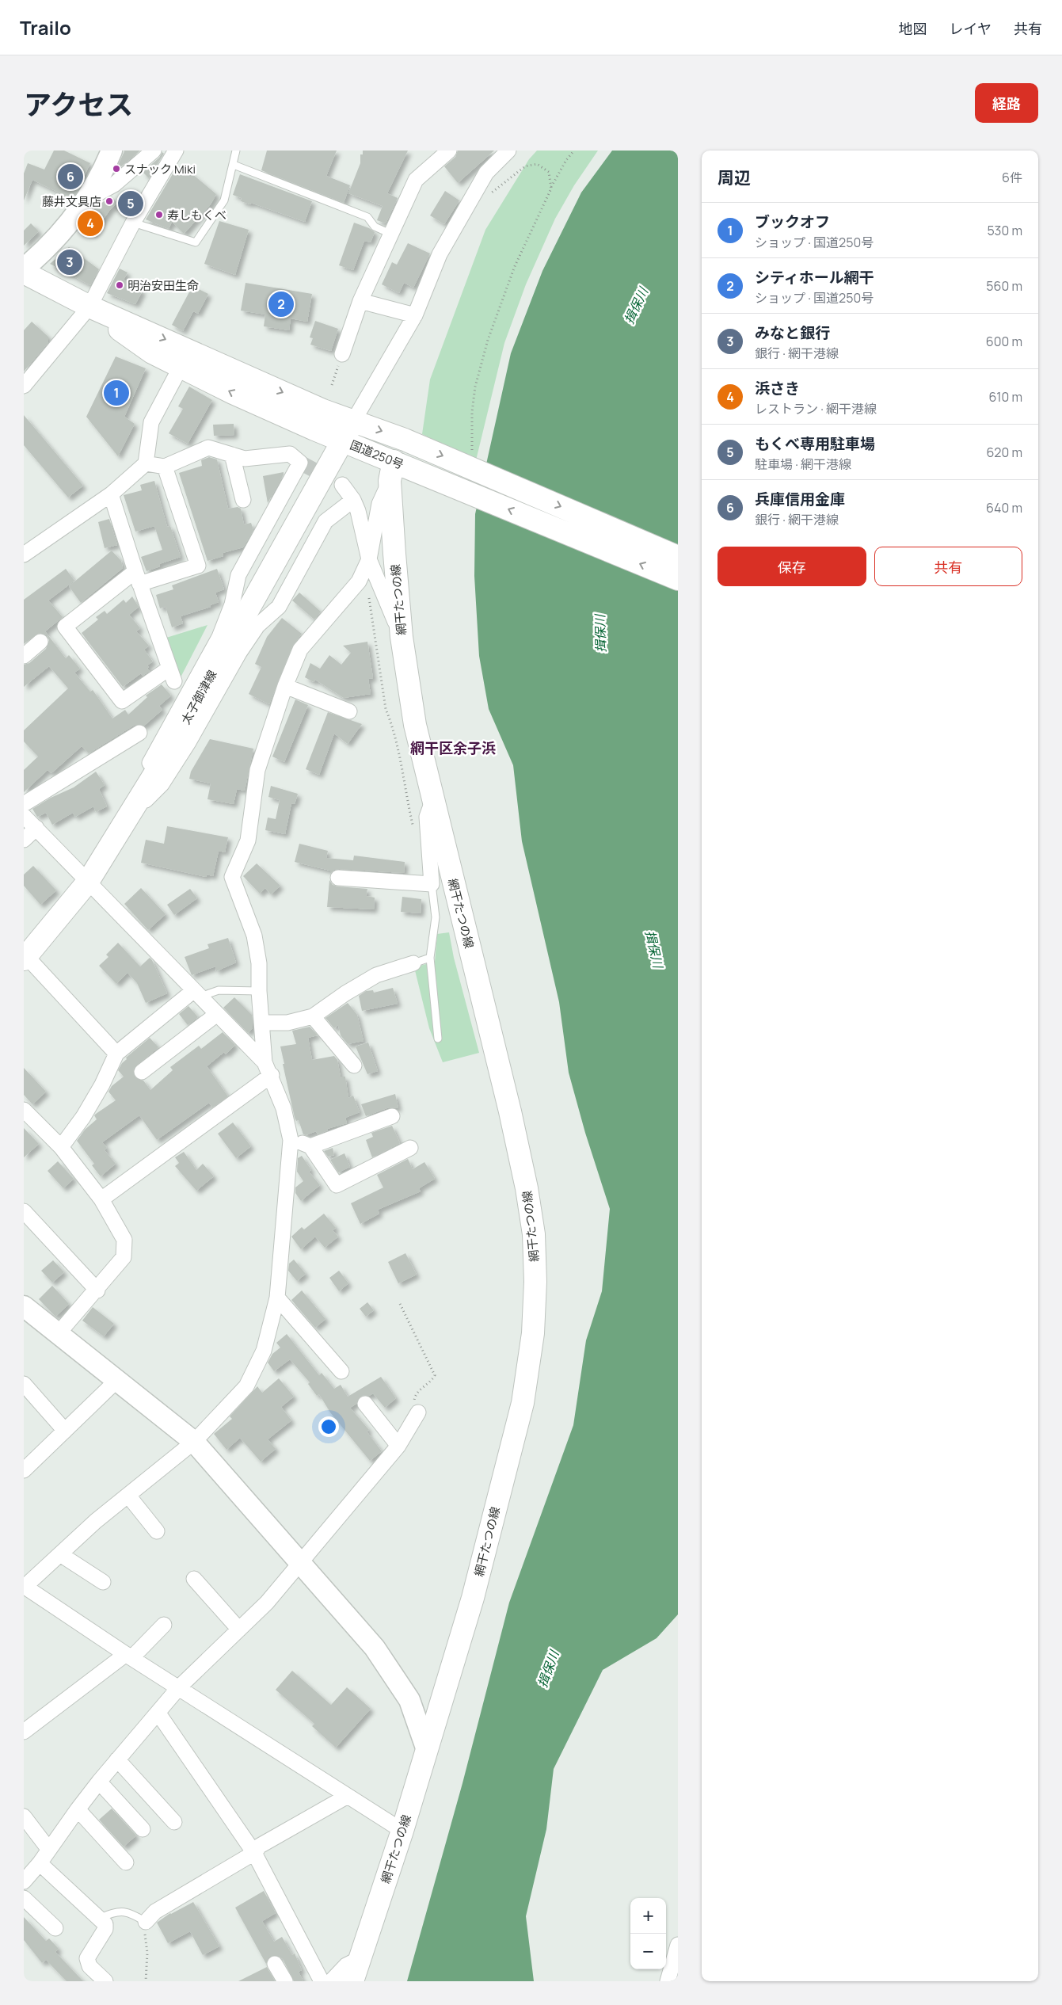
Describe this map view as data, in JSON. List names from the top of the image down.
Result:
{
  "streets": {
    "main road": ["国道250号", "網干たつの線", "太子御津線"]
  },
  "crossings": [
    ["国道250号", "網干たつの線"],
    ["国道250号", "太子御津線"]
  ],
  "districts": ["網干区余子浜"],
  "water": ["揖保川"],
  "places": [
    "スナック Miki",
    "藤井文具店",
    "寿しもくべ",
    "明治安田生命"
  ],
  "page": {
    "header": "Trailo",
    "nav": ["地図", "レイヤ", "共有"],
    "title": "アクセス",
    "buttons": [
      "経路",
      ["保存", "共有"]
    ],
    "heading": ["周辺", "6件"],
    "pins": [
      "6",
      "5",
      "4",
      "3",
      "2",
      "1"
    ],
    "list": [
      {
        "mark": "1",
        "name": "ブックオフ",
        "note": "ショップ · 国道250号",
        "value": "530 m"
      },
      {
        "mark": "2",
        "name": "シティホール網干",
        "note": "ショップ · 国道250号",
        "value": "560 m"
      },
      {
        "mark": "3",
        "name": "みなと銀行",
        "note": "銀行 · 網干港線",
        "value": "600 m"
      },
      {
        "mark": "4",
        "name": "浜さき",
        "note": "レストラン · 網干港線",
        "value": "610 m"
      },
      {
        "mark": "5",
        "name": "もくべ専用駐車場",
        "note": "駐車場 · 網干港線",
        "value": "620 m"
      },
      {
        "mark": "6",
        "name": "兵庫信用金庫",
        "note": "銀行 · 網干港線",
        "value": "640 m"
      }
    ],
    "map_buttons": ["+", "−"]
  }
}
